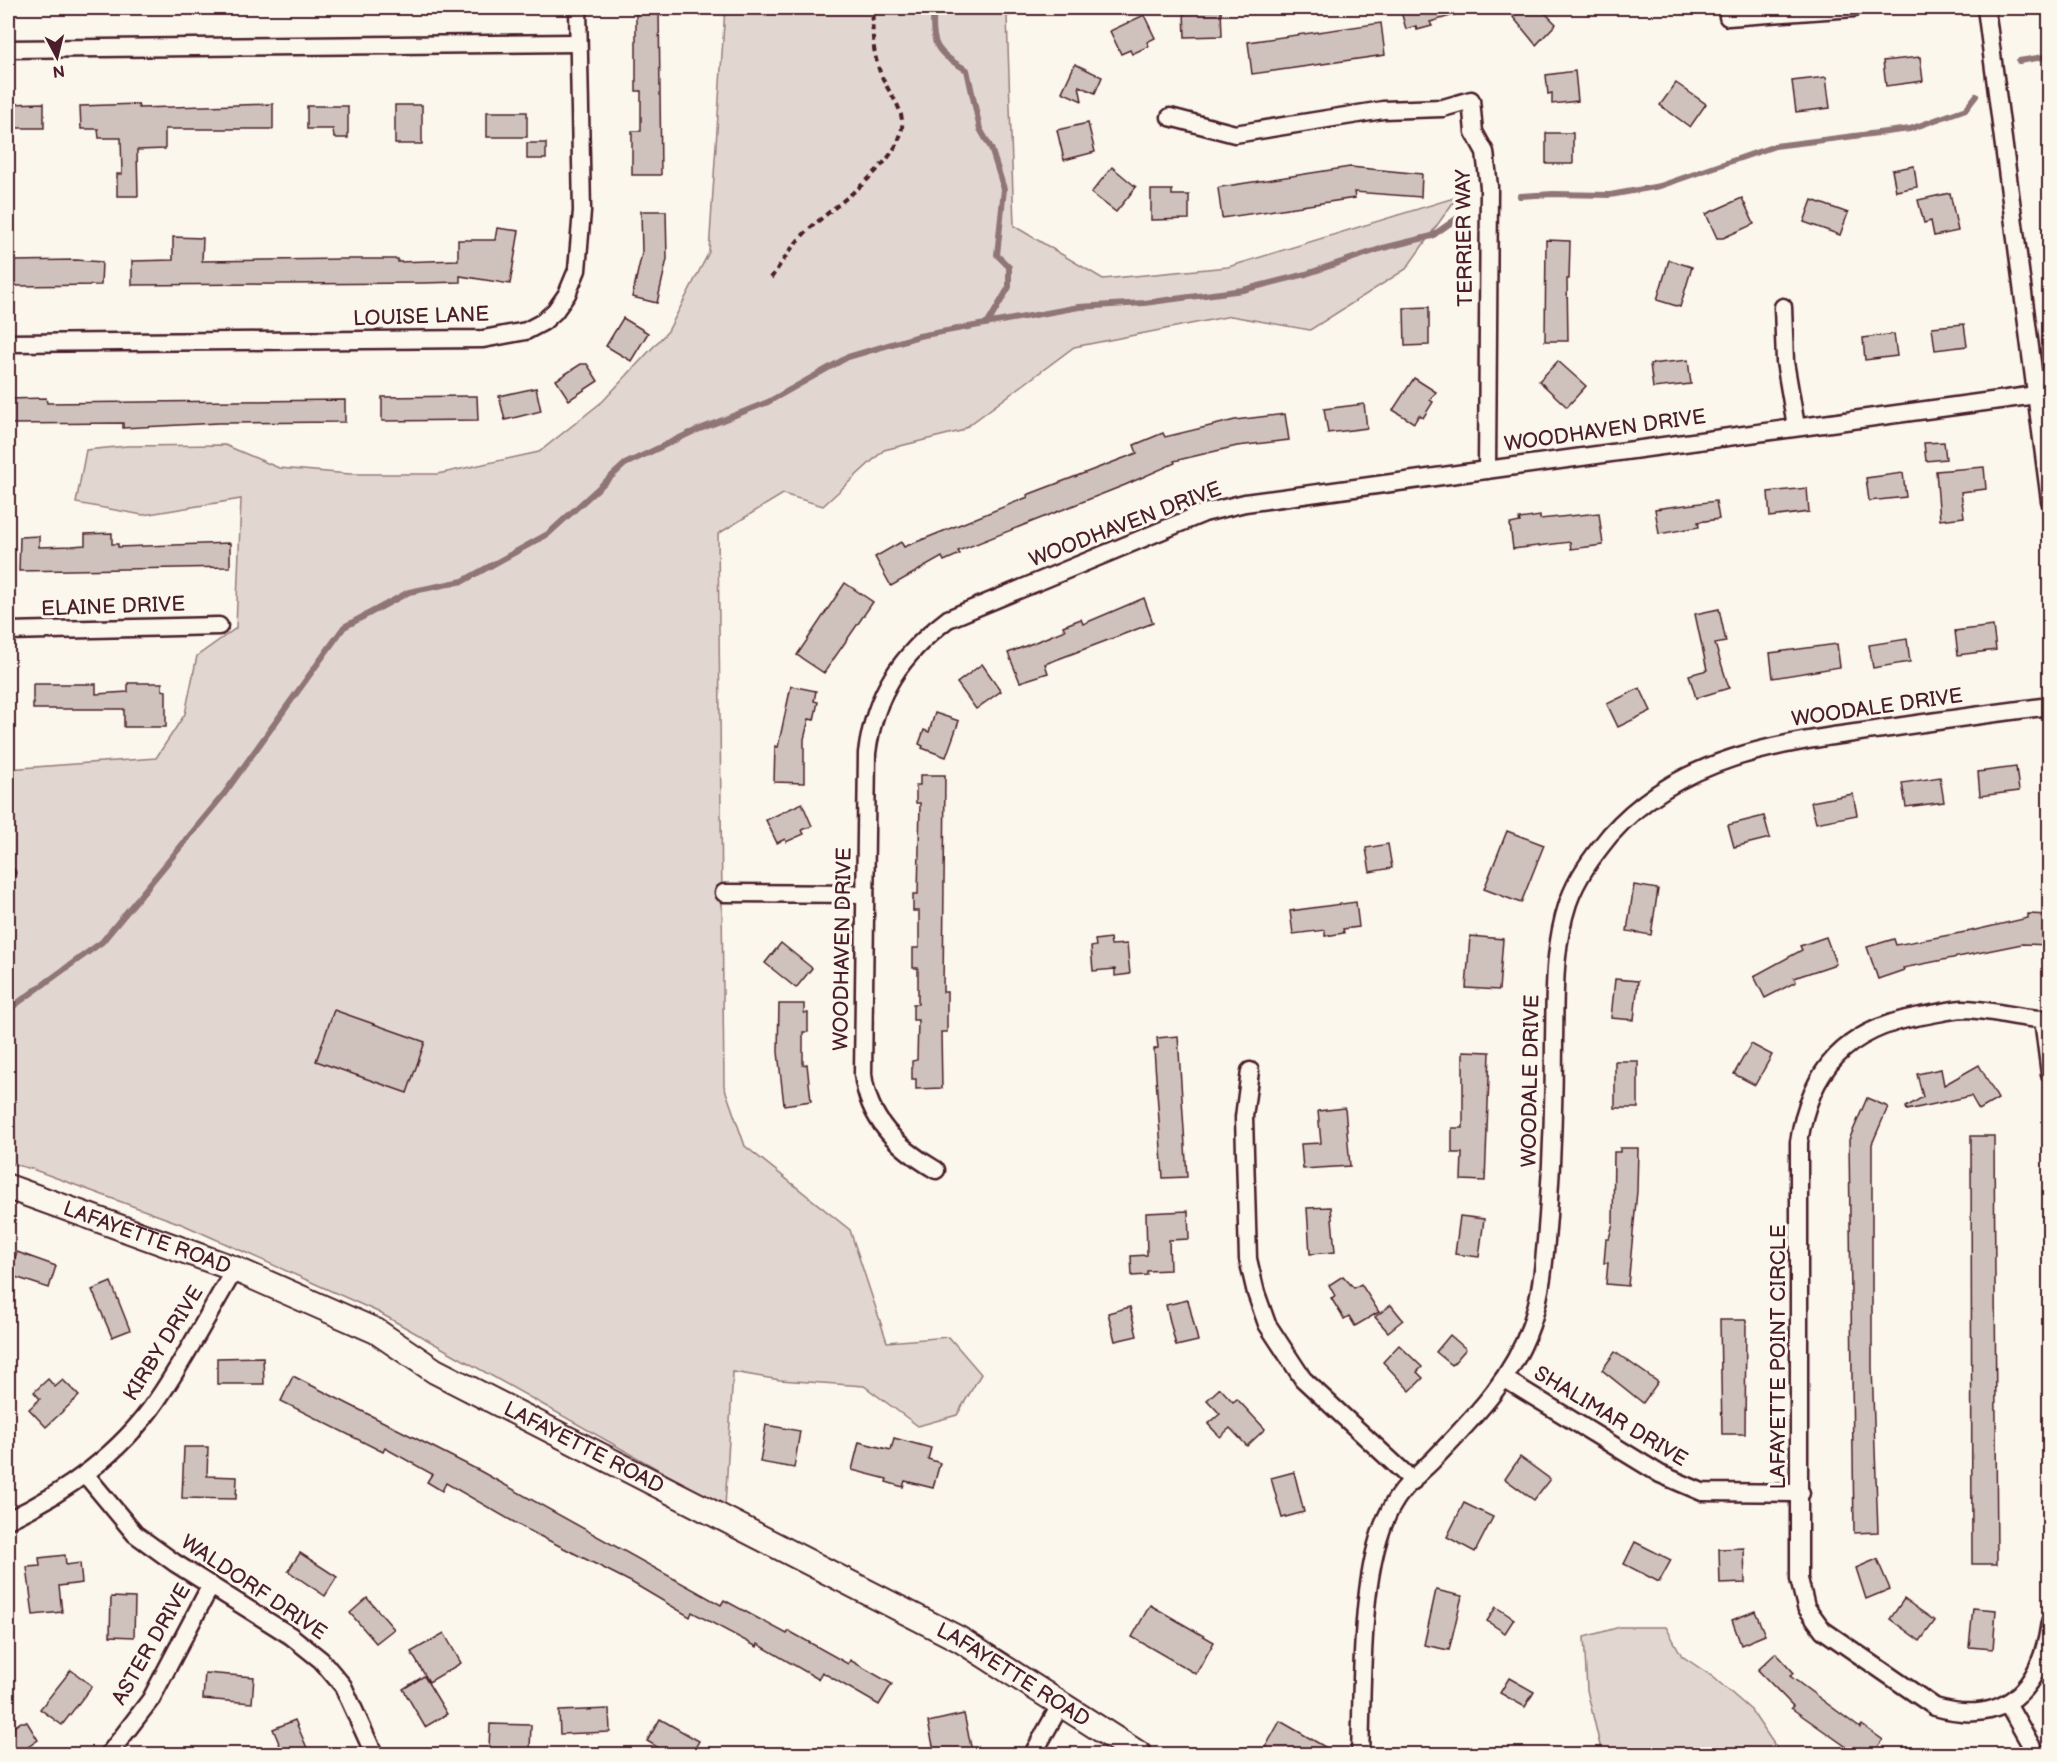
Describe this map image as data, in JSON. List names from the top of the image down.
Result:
{
  "streets": {
    "main road": ["LAFAYETTE ROAD"],
    "street": [
      "TERRIER WAY",
      "LOUISE LANE",
      "WOODHAVEN DRIVE",
      "ELAINE DRIVE",
      "WOODALE DRIVE",
      "KIRBY DRIVE",
      "LAFAYETTE POINT CIRCLE",
      "SHALIMAR DRIVE",
      "WALDORF DRIVE",
      "ASTER DRIVE"
    ]
  },
  "crossings": [
    ["TERRIER WAY", "WOODHAVEN DRIVE"],
    ["WOODALE DRIVE", "SHALIMAR DRIVE"],
    ["LAFAYETTE ROAD", "KIRBY DRIVE"],
    ["KIRBY DRIVE", "WALDORF DRIVE"],
    ["LAFAYETTE POINT CIRCLE", "SHALIMAR DRIVE"],
    ["WALDORF DRIVE", "ASTER DRIVE"]
  ],
  "north": "bottom"
}
